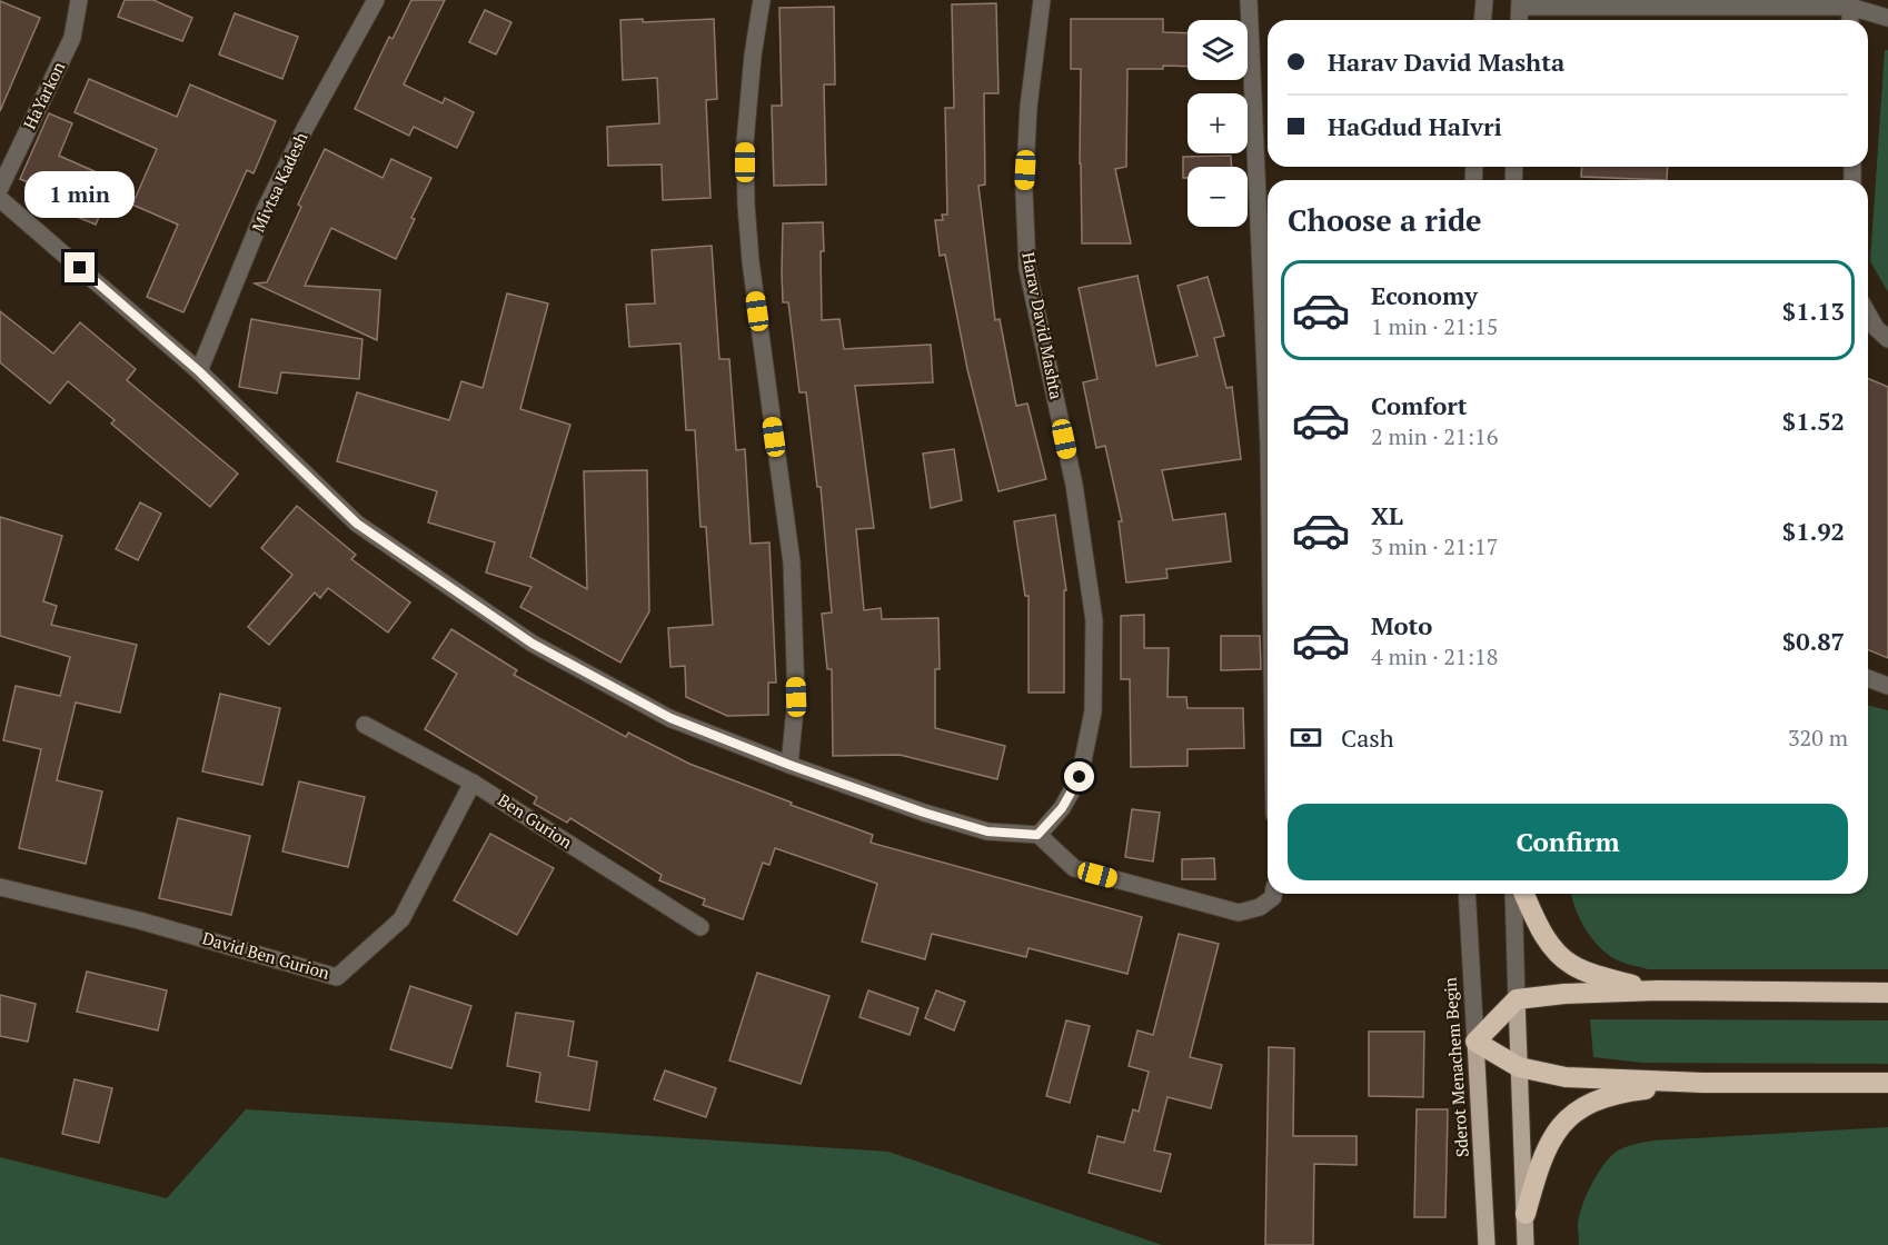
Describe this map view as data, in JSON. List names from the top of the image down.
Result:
{
  "streets": {
    "main road": ["Sderot Menachem Begin"],
    "street": [
      "HaYarkon",
      "Mivtsa Kadesh",
      "Harav David Mashta",
      "Ben Gurion",
      "David Ben Gurion"
    ]
  },
  "crossings": [
    ["Ben Gurion", "David Ben Gurion"]
  ],
  "page": {
    "map_buttons": ["+", "−"],
    "banner": ["Harav David Mashta", "HaGdud HaIvri"],
    "bubble": "1 min",
    "heading": "Choose a ride",
    "list": [
      {
        "name": "Economy",
        "note": "1 min · 21:15",
        "value": "$1.13"
      },
      {
        "name": "Comfort",
        "note": "2 min · 21:16",
        "value": "$1.52"
      },
      {
        "name": "XL",
        "note": "3 min · 21:17",
        "value": "$1.92"
      },
      {
        "name": "Moto",
        "note": "4 min · 21:18",
        "value": "$0.87"
      }
    ],
    "pay": ["Cash", "320 m"],
    "buttons": "Confirm"
  }
}
